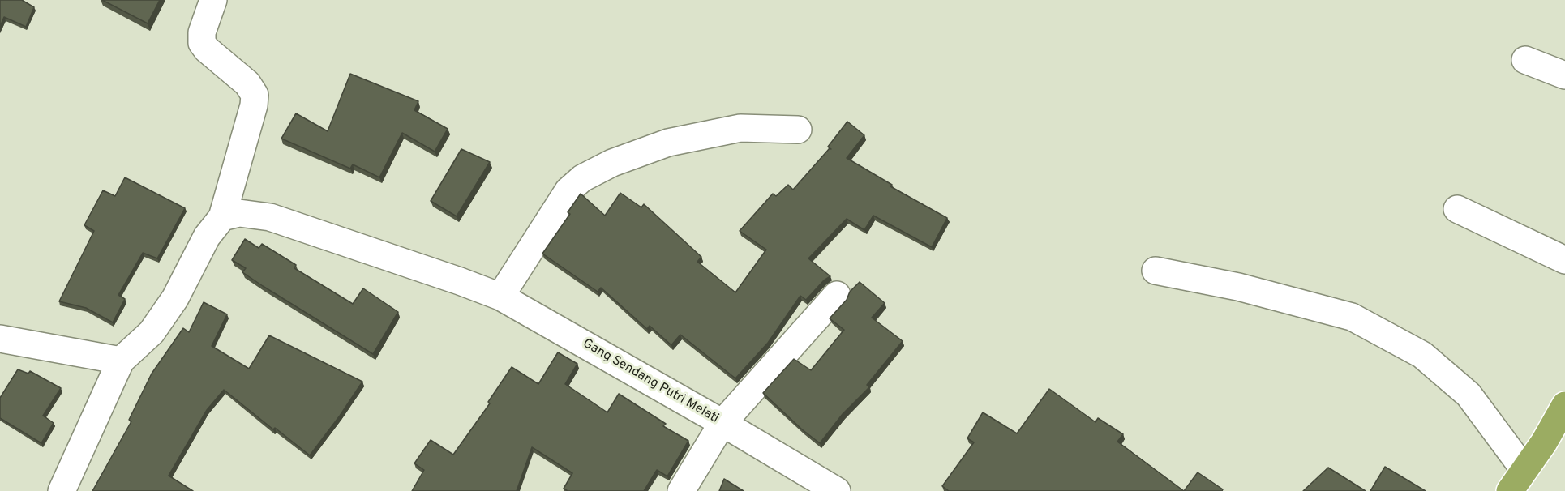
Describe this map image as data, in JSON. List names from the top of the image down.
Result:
{
  "streets": {
    "street": ["Gang Sendang Putri Melati"]
  }
}
